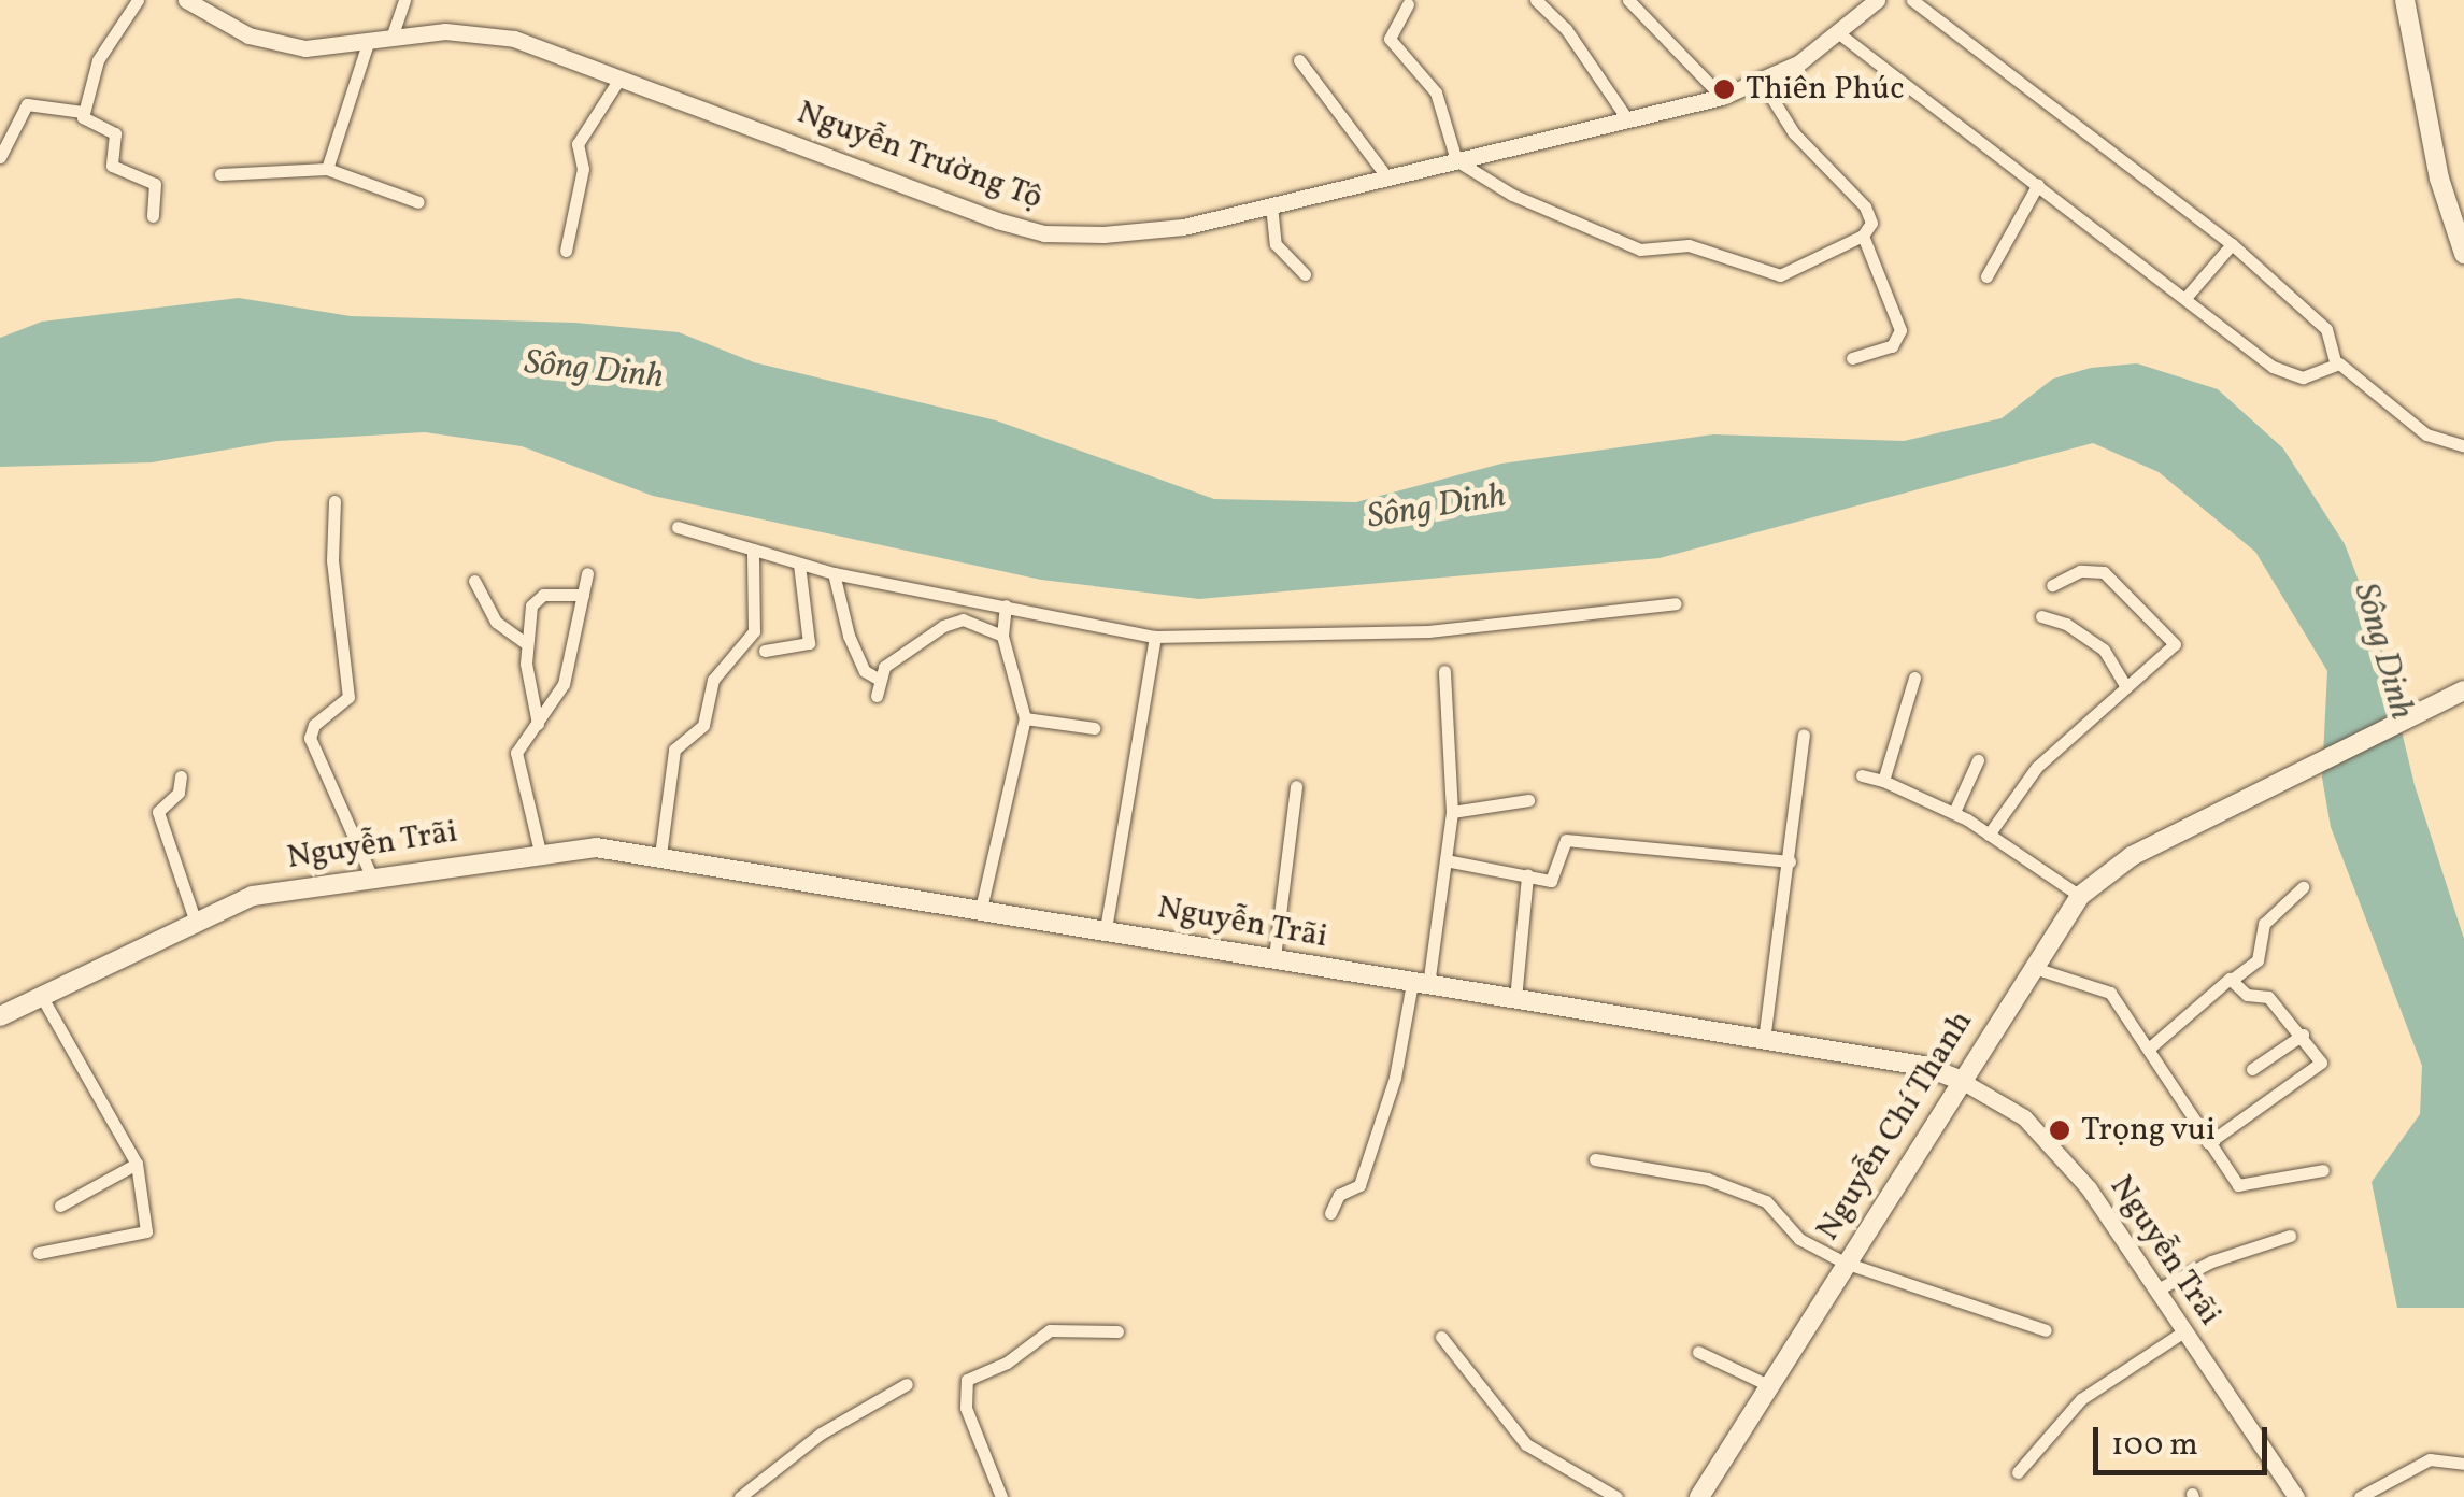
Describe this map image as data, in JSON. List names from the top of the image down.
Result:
{
  "streets": {
    "main road": ["Nguyễn Trãi", "Nguyễn Chí Thanh"],
    "street": ["Nguyễn Trường Tộ"]
  },
  "crossings": [
    ["Nguyễn Trãi", "Nguyễn Chí Thanh"]
  ],
  "water": ["Sông Dinh"],
  "places": ["Thiên Phúc", "Trọng vui"],
  "scale_bar": "100 m"
}
